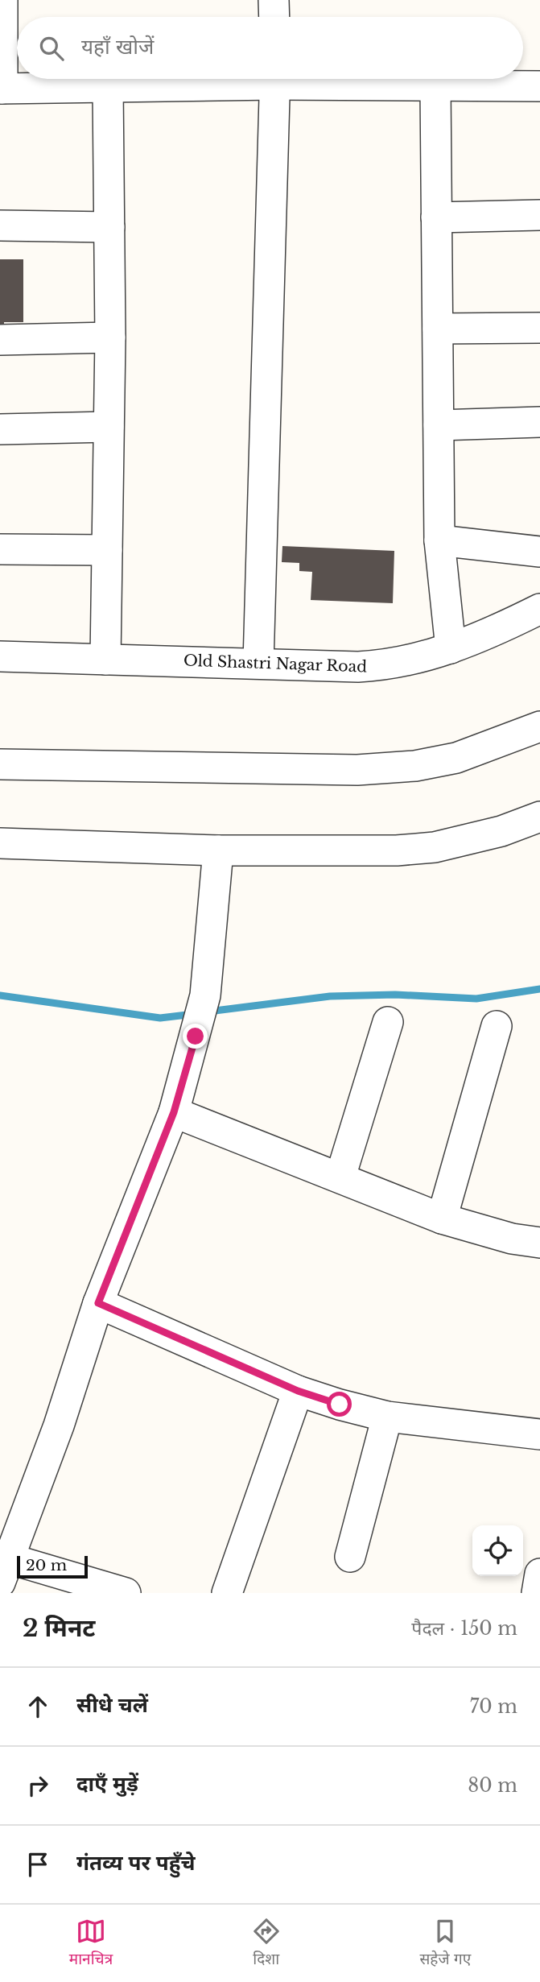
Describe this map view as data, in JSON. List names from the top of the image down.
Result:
{
  "streets": {
    "street": ["Old Shastri Nagar Road"]
  },
  "scale_bar": "20 m",
  "page": {
    "search": "यहाँ खोजें",
    "scale": "20 m",
    "heading": ["2 मिनट", "पैदल · 150 m"],
    "list": [
      ["सीधे चलें", "70 m"],
      ["दाएँ मुड़ें", "80 m"],
      "गंतव्य पर पहुँचे"
    ],
    "nav": ["मानचित्र", "दिशा", "सहेजे गए"]
  }
}
